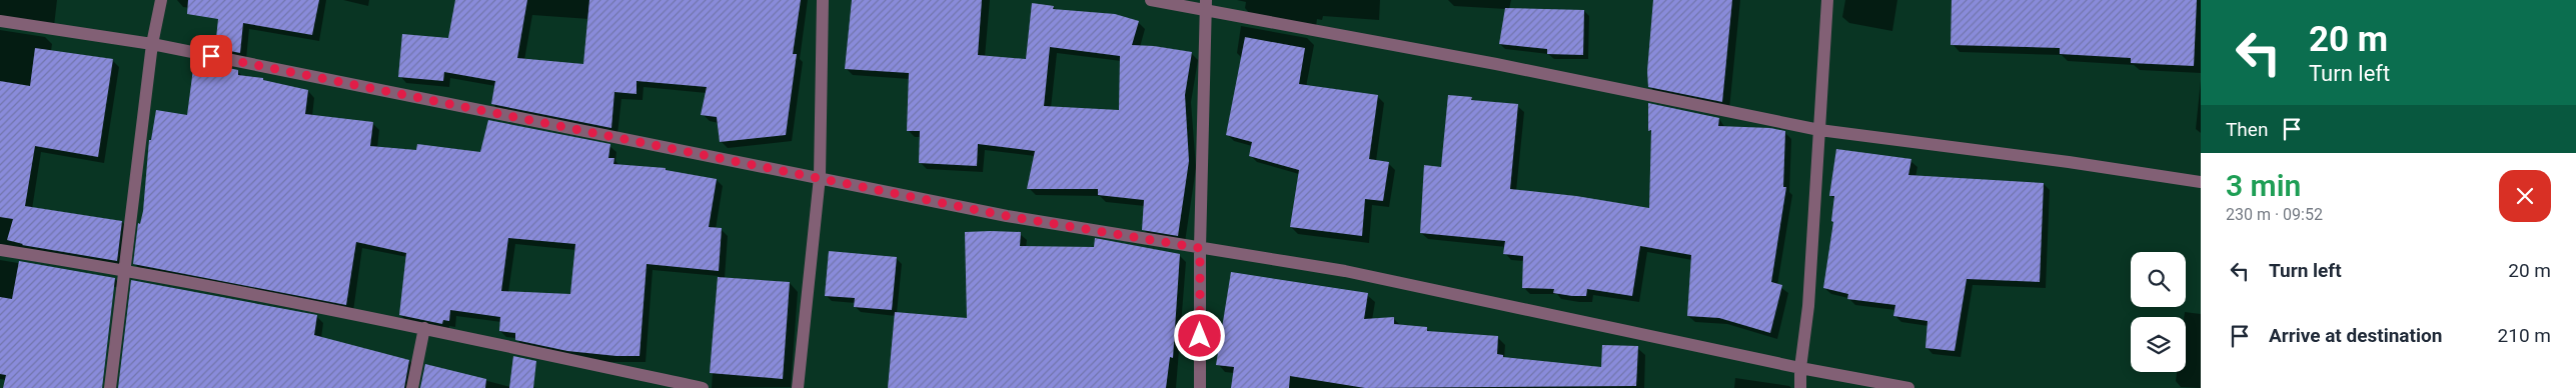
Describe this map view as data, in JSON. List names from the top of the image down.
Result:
{
  "page": {
    "turn": ["20 m", "Turn left"],
    "then": "Then",
    "heading": ["3 min", "230 m · 09:52"],
    "list": [
      {
        "name": "Turn left",
        "value": "20 m"
      },
      {
        "name": "Arrive at destination",
        "value": "210 m"
      }
    ]
  }
}
